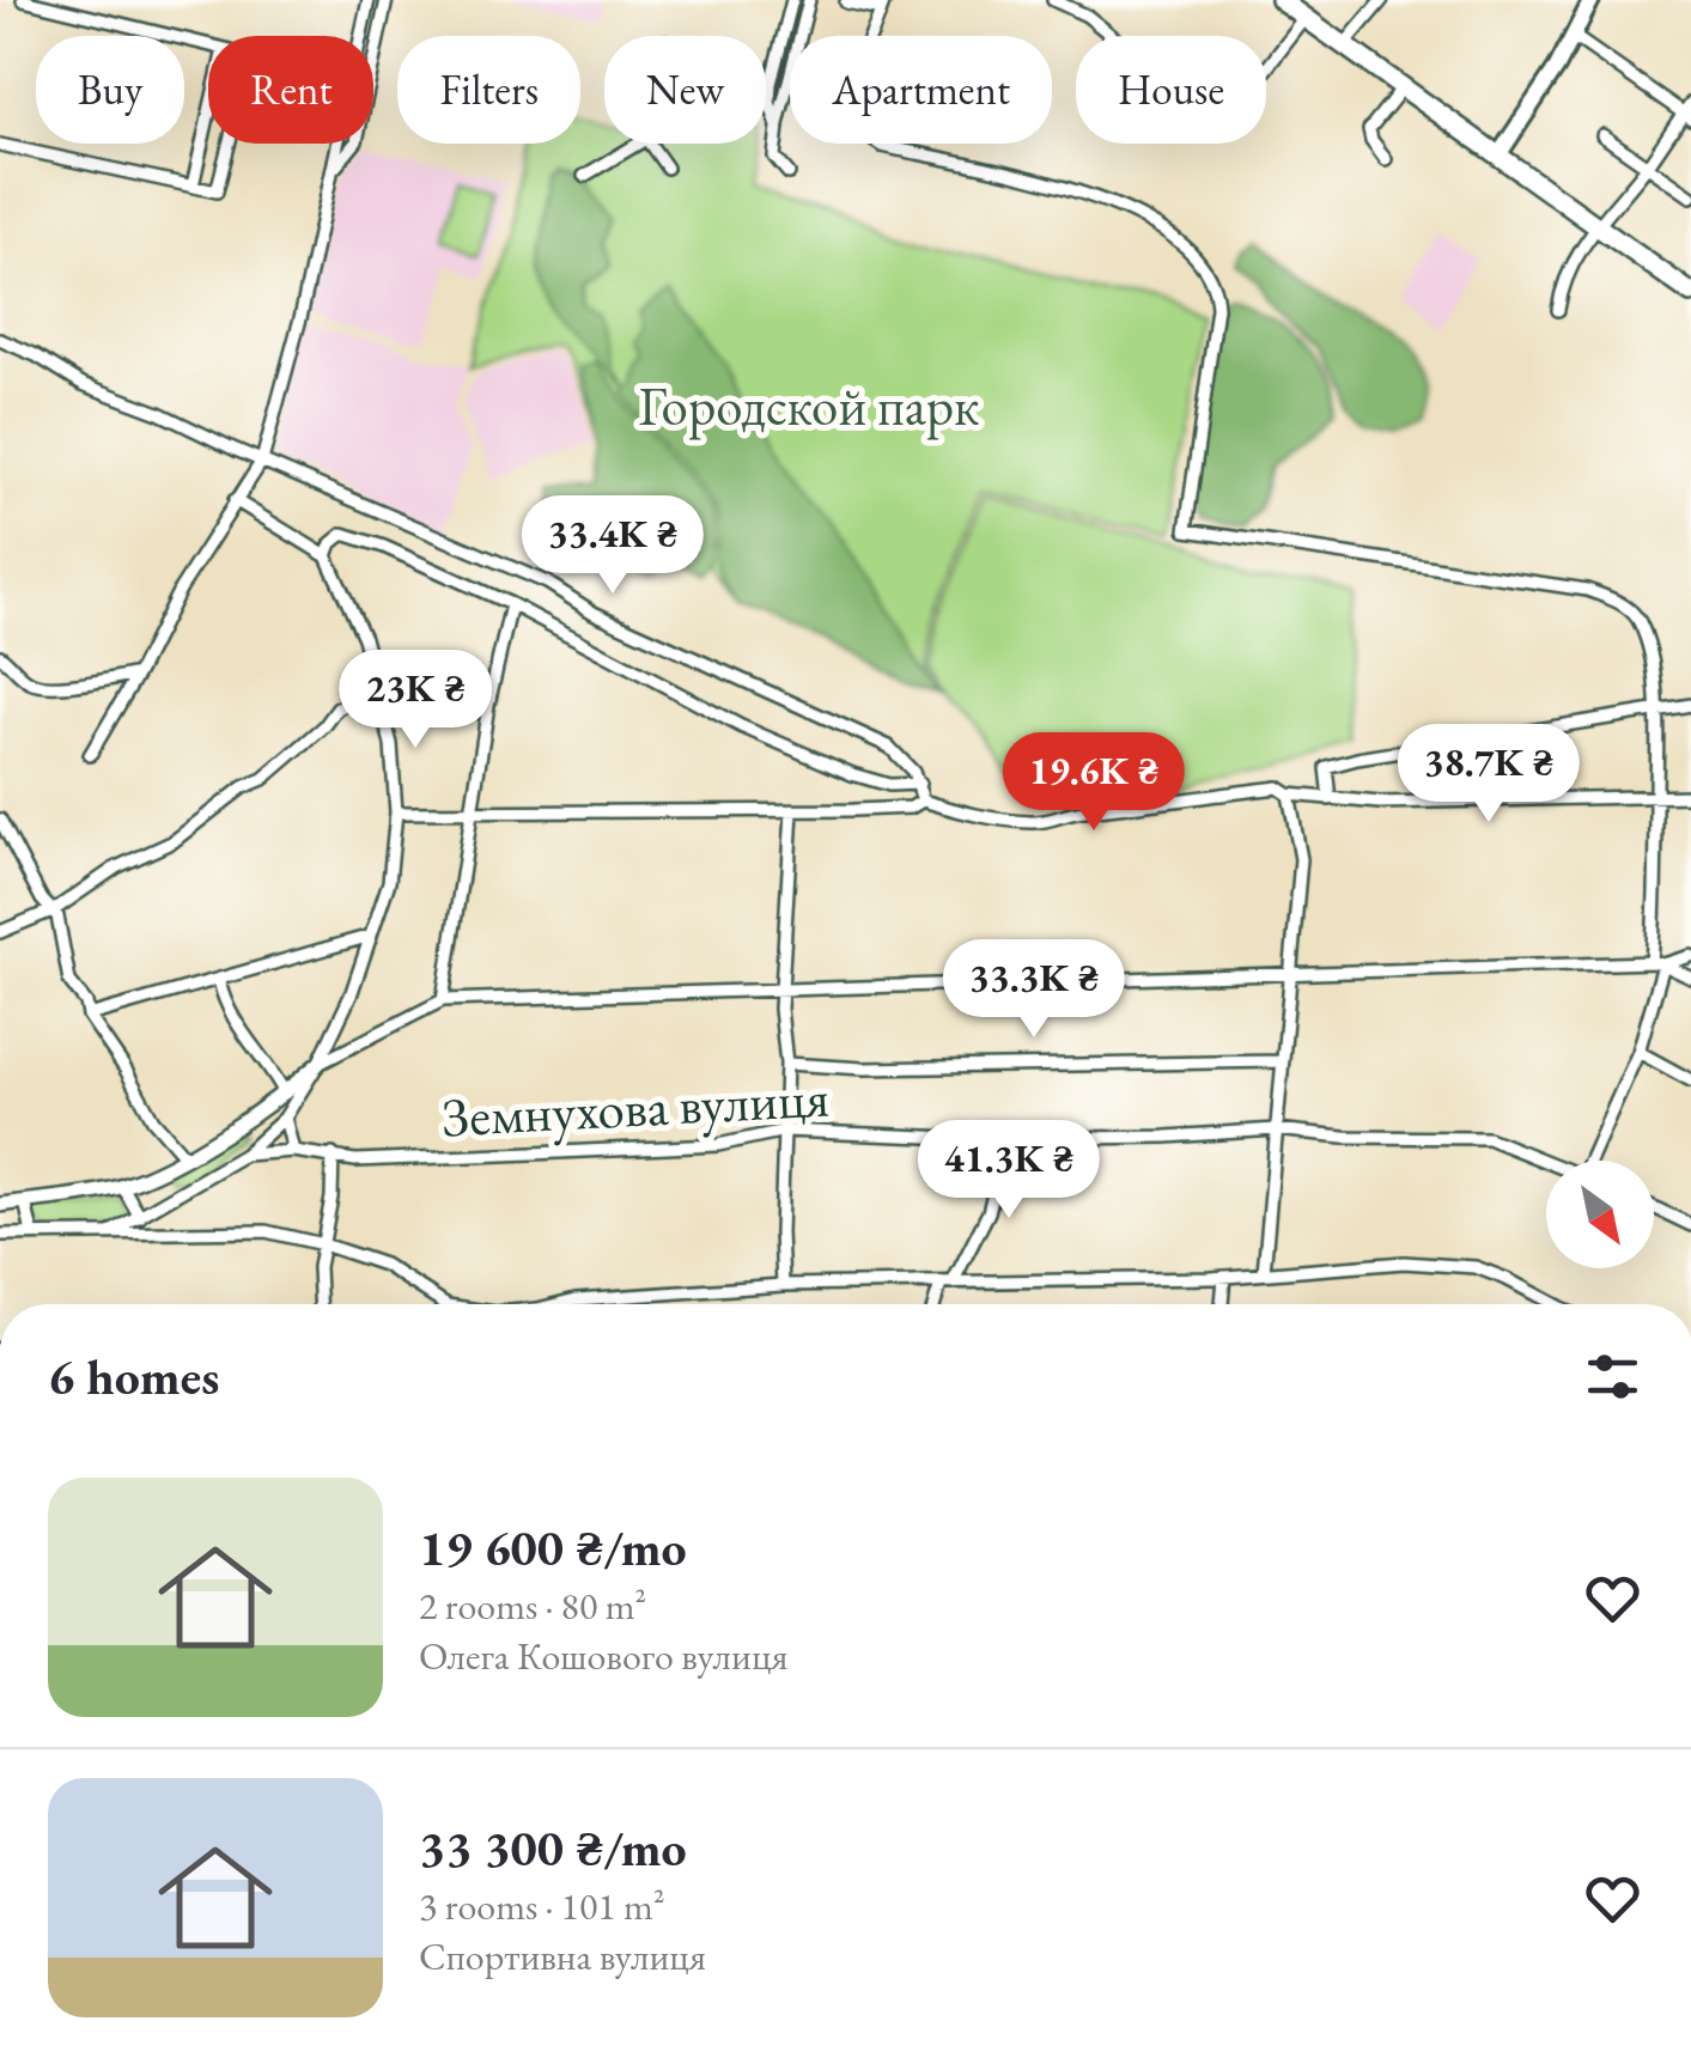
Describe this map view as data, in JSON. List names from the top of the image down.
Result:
{
  "streets": {
    "street": ["Земнухова вулиця"]
  },
  "parks": ["Городской парк"],
  "north": "bottom right",
  "page": {
    "chip": [
      "Buy",
      "Rent",
      "Filters",
      "New",
      "Apartment",
      "House"
    ],
    "price": [
      "33.4K ₴",
      "23K ₴",
      "38.7K ₴",
      "19.6K ₴",
      "33.3K ₴",
      "41.3K ₴"
    ],
    "heading": "6 homes",
    "list": [
      {
        "name": "19 600 ₴/mo",
        "note": "2 rooms · 80 m² · Олега Кошового вулиця"
      },
      {
        "name": "33 300 ₴/mo",
        "note": "3 rooms · 101 m² · Спортивна вулиця"
      }
    ]
  }
}
